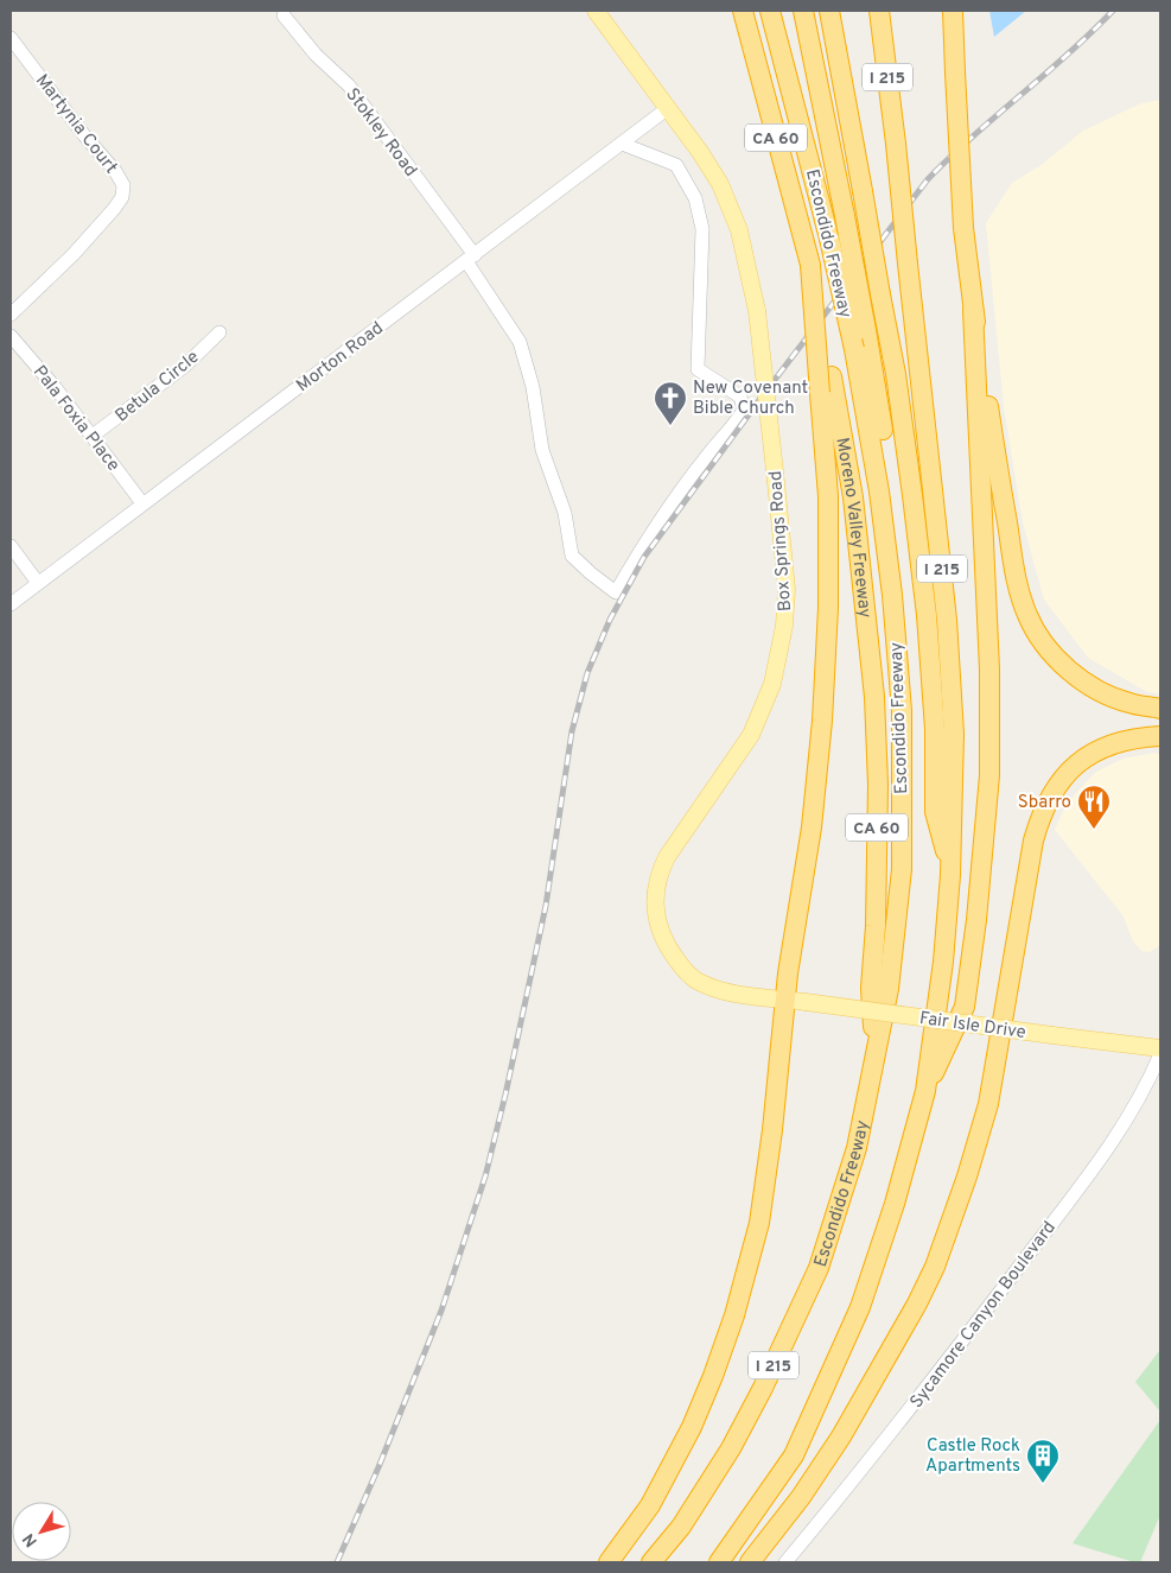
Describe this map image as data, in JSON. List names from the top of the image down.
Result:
{
  "streets": {
    "highway": [
      "I 215",
      "CA 60",
      "Escondido Freeway",
      "Moreno Valley Freeway"
    ],
    "main road": ["Box Springs Road", "Fair Isle Drive"],
    "street": [
      "Martynia Court",
      "Stokley Road",
      "Morton Road",
      "Betula Circle",
      "Pala Foxia Place",
      "Sycamore Canyon Boulevard"
    ]
  },
  "crossings": [
    ["Stokley Road", "Morton Road"],
    ["Escondido Freeway", "Moreno Valley Freeway"],
    ["Morton Road", "Pala Foxia Place"],
    ["Morton Road", "Box Springs Road"],
    ["Betula Circle", "Pala Foxia Place"],
    ["Box Springs Road", "Fair Isle Drive"]
  ],
  "places": {
    "church": ["New Covenant Bible Church"],
    "restaurant": ["Sbarro"],
    "building": ["Castle Rock Apartments"]
  },
  "north": "bottom left"
}
